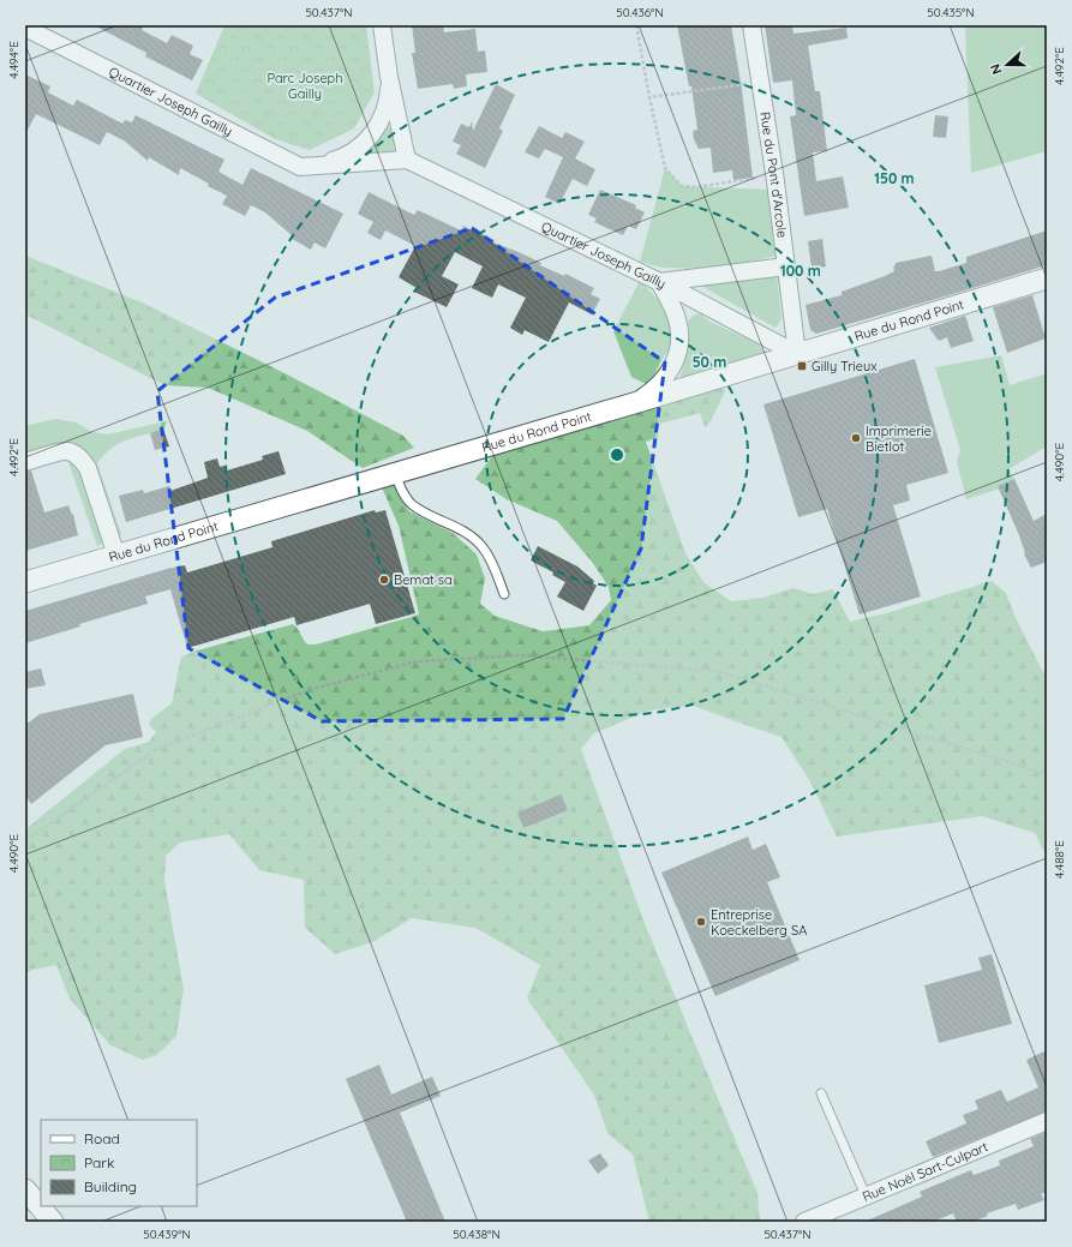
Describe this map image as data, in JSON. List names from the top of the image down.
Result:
{
  "streets": {
    "street": [
      "Quartier Joseph Gailly",
      "Rue du Pont d'Arcole",
      "Rue du Rond Point",
      "Rue Noël Sart-Culpart"
    ]
  },
  "crossings": [
    ["Quartier Joseph Gailly", "Rue du Pont d'Arcole"],
    ["Quartier Joseph Gailly", "Rue du Rond Point"],
    ["Rue du Pont d'Arcole", "Rue du Rond Point"]
  ],
  "parks": ["Parc Joseph Gailly"],
  "places": {
    "transit": ["Gilly Trieux"],
    "other": ["Imprimerie Bietlot", "Bemat sa", "Entreprise Koeckelberg SA"]
  },
  "legend": ["Road", "Park", "Building"],
  "north": "left",
  "coordinates": [
    "50.437°N",
    "50.436°N",
    "50.435°N",
    "4.494°E",
    "4.492°E",
    "4.490°E",
    "4.488°E",
    "50.439°N",
    "50.438°N"
  ],
  "rings": ["150 m", "100 m", "50 m"]
}
